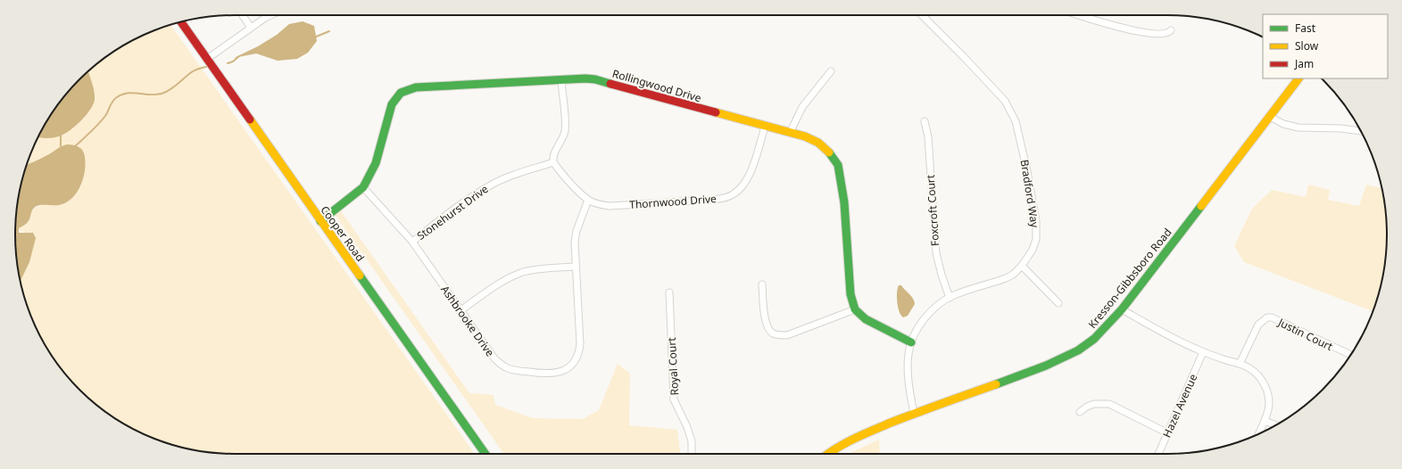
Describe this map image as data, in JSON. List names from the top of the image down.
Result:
{
  "streets": {
    "street": [
      "Rollingwood Drive",
      "Bradford Way",
      "Thornwood Drive",
      "Foxcroft Court",
      "Stonehurst Drive",
      "Cooper Road",
      "Kresson-Gibbsboro Road",
      "Ashbrooke Drive",
      "Justin Court",
      "Royal Court",
      "Hazel Avenue"
    ]
  },
  "crossings": [
    ["Rollingwood Drive", "Thornwood Drive"],
    ["Rollingwood Drive", "Cooper Road"],
    ["Rollingwood Drive", "Ashbrooke Drive"],
    ["Bradford Way", "Foxcroft Court"],
    ["Bradford Way", "Kresson-Gibbsboro Road"],
    ["Thornwood Drive", "Stonehurst Drive"],
    ["Thornwood Drive", "Ashbrooke Drive"],
    ["Stonehurst Drive", "Ashbrooke Drive"]
  ],
  "legend": ["Fast", "Slow", "Jam"]
}
